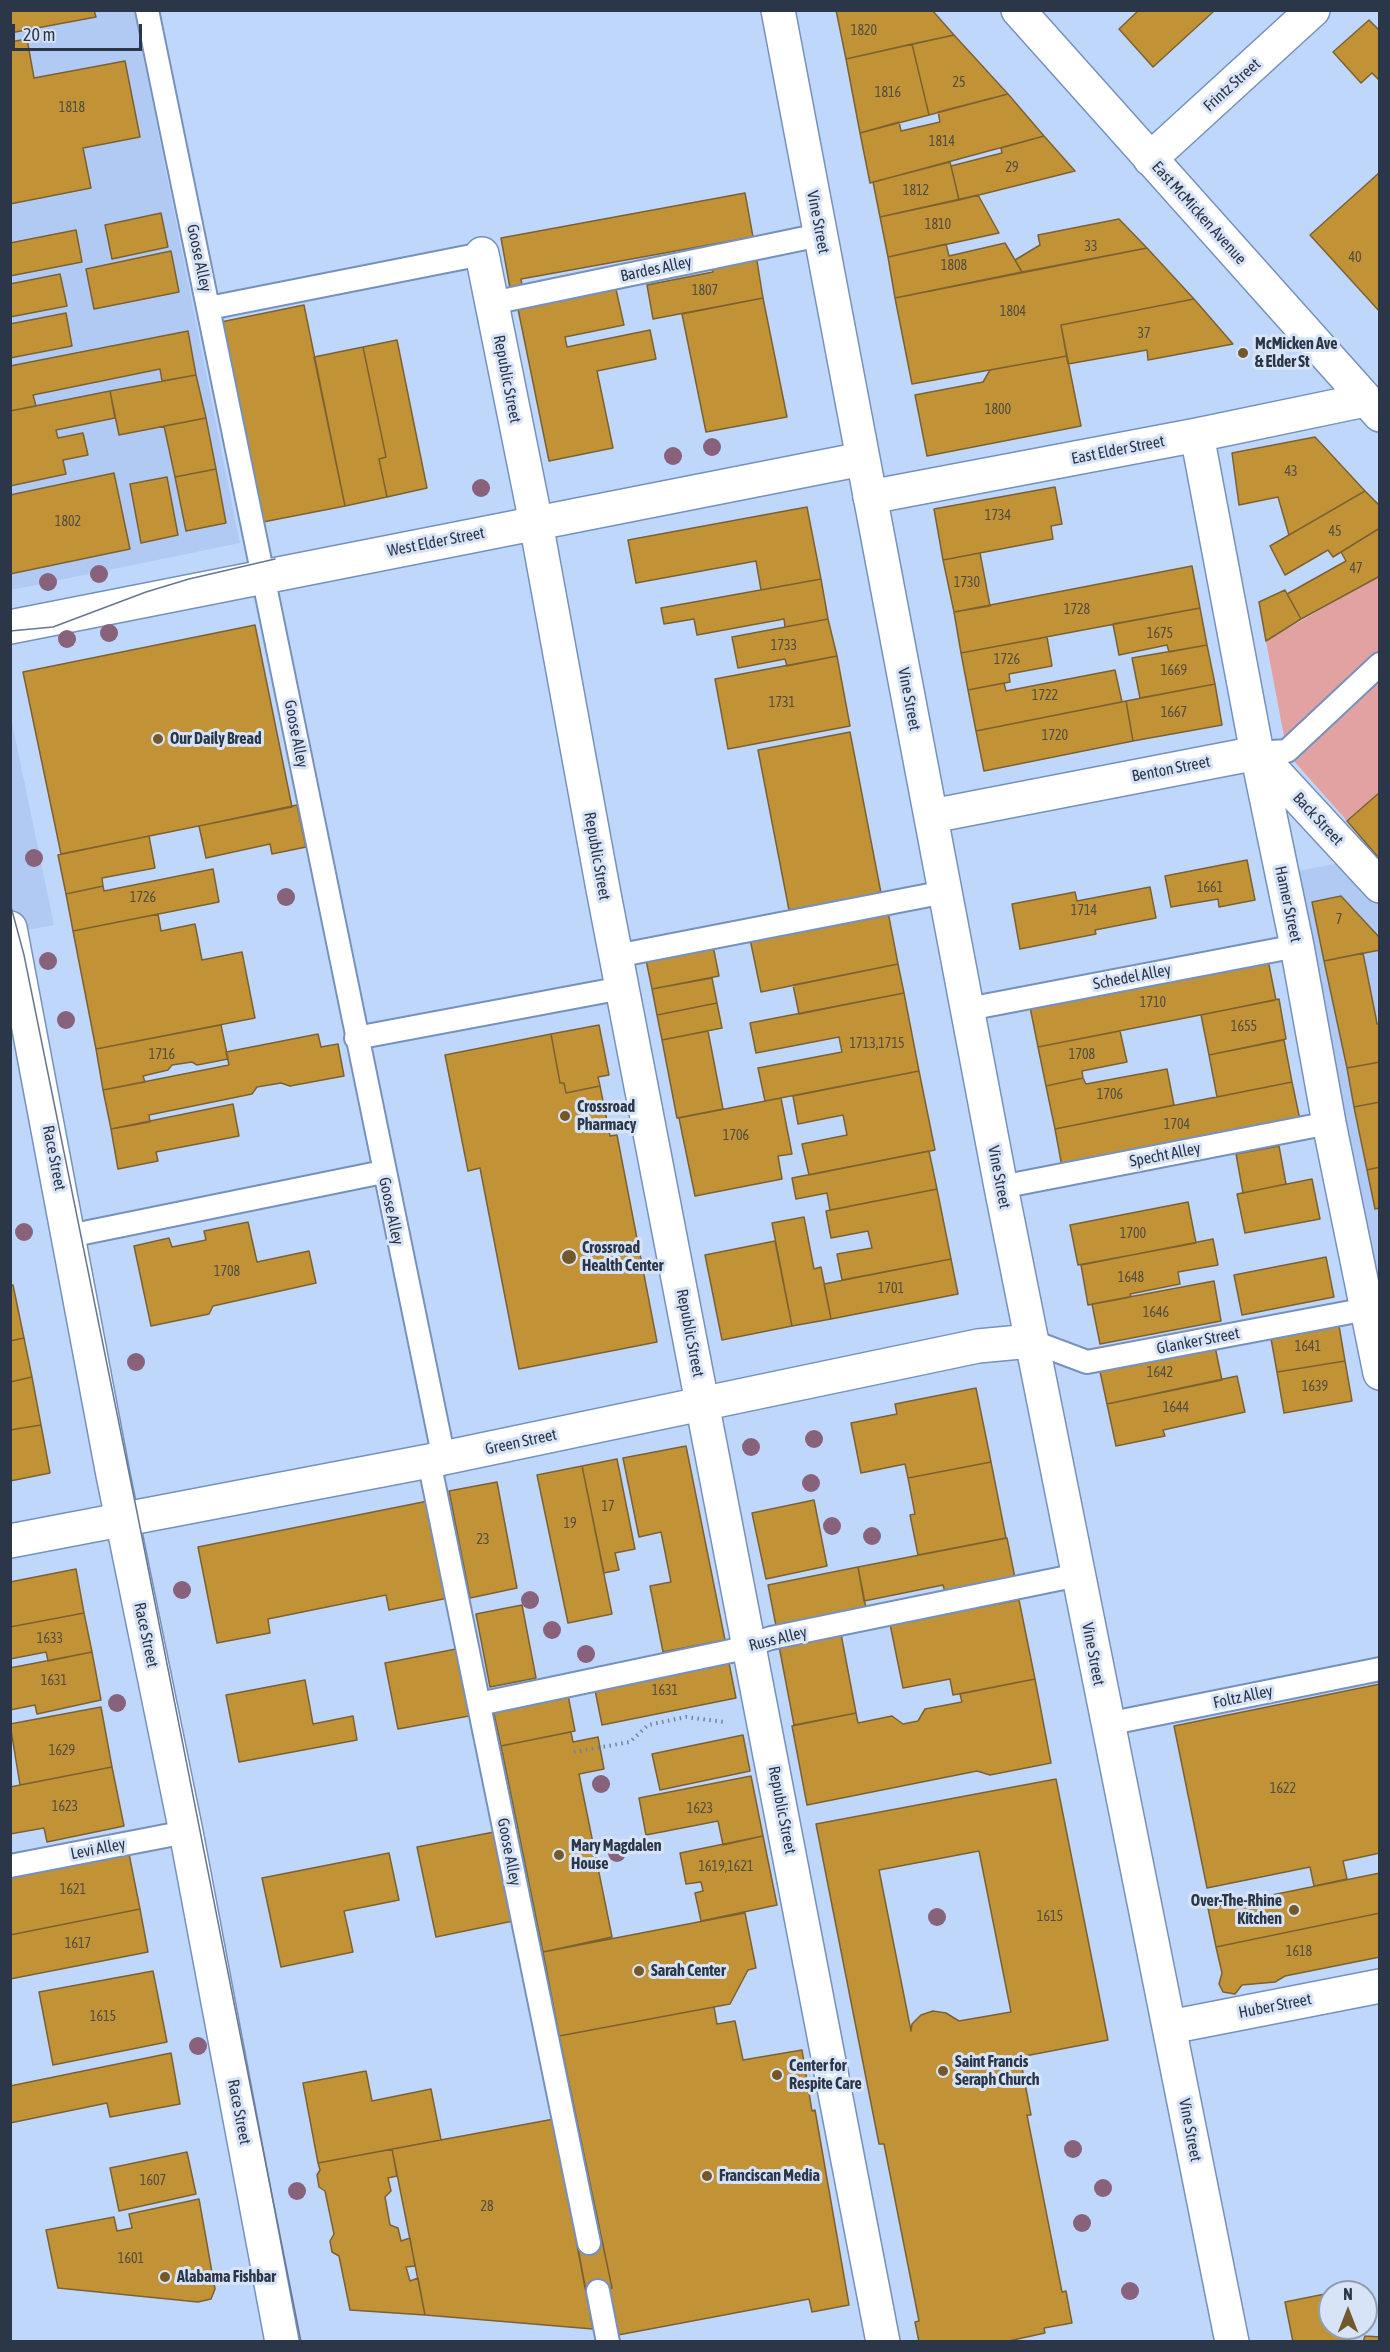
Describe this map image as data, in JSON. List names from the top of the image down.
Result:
{
  "streets": {
    "street": [
      "Frintz Street",
      "East McMicken Avenue",
      "Vine Street",
      "Republic Street",
      "East Elder Street",
      "West Elder Street",
      "Benton Street",
      "Back Street",
      "Hamer Street",
      "Race Street",
      "Green Street",
      "Huber Street"
    ],
    "lane": [
      "Goose Alley",
      "Bardes Alley",
      "Schedel Alley",
      "Specht Alley",
      "Glanker Street",
      "Russ Alley",
      "Foltz Alley",
      "Levi Alley"
    ]
  },
  "crossings": [
    ["Frintz Street", "East McMicken Avenue"],
    ["East McMicken Avenue", "East Elder Street"],
    ["Vine Street", "Bardes Alley"],
    ["Vine Street", "East Elder Street"],
    ["Vine Street", "West Elder Street"],
    ["Vine Street", "Benton Street"],
    ["Vine Street", "Schedel Alley"],
    ["Vine Street", "Specht Alley"],
    ["Vine Street", "Glanker Street"],
    ["Vine Street", "Green Street"],
    ["Vine Street", "Russ Alley"],
    ["Vine Street", "Foltz Alley"],
    ["Vine Street", "Huber Street"],
    ["Goose Alley", "West Elder Street"],
    ["Goose Alley", "Green Street"],
    ["Goose Alley", "Russ Alley"],
    ["Bardes Alley", "Republic Street"],
    ["Republic Street", "West Elder Street"],
    ["Republic Street", "Green Street"],
    ["Republic Street", "Russ Alley"],
    ["East Elder Street", "Hamer Street"],
    ["Benton Street", "Back Street"],
    ["Benton Street", "Hamer Street"],
    ["Back Street", "Hamer Street"],
    ["Hamer Street", "Schedel Alley"],
    ["Hamer Street", "Specht Alley"],
    ["Hamer Street", "Glanker Street"],
    ["Race Street", "Green Street"],
    ["Race Street", "Levi Alley"],
    ["Glanker Street", "Green Street"]
  ],
  "places": [
    "McMicken Ave & Elder St",
    "Our Daily Bread",
    "Crossroad Pharmacy",
    "Crossroad Health Center",
    "Mary Magdalen House",
    "Over-The-Rhine Kitchen",
    "Sarah Center",
    "Saint Francis Seraph Church",
    "Center for Respite Care",
    "Franciscan Media",
    "Alabama Fishbar"
  ],
  "house_numbers": [
    "1820",
    "25",
    "1816",
    "1818",
    "1814",
    "29",
    "1812",
    "1810",
    "33",
    "40",
    "1808",
    "1807",
    "1804",
    "37",
    "1800",
    "43",
    "1734",
    "1802",
    "45",
    "47",
    "1730",
    "1728",
    "1675",
    "1733",
    "1726",
    "1669",
    "1722",
    "1731",
    "1667",
    "1720",
    "1661",
    "1726",
    "1714",
    "7",
    "1710",
    "1655",
    "1713,1715",
    "1716",
    "1708",
    "1706",
    "1704",
    "1706",
    "1700",
    "1708",
    "1648",
    "1701",
    "1646",
    "1641",
    "1642",
    "1639",
    "1644",
    "17",
    "19",
    "23",
    "1633",
    "1631",
    "1631",
    "1629",
    "1622",
    "1623",
    "1623",
    "1619,1621",
    "1621",
    "1615",
    "1617",
    "1618",
    "1615",
    "1607",
    "28",
    "1601"
  ],
  "scale_bar": "20 m",
  "north": "top"
}
